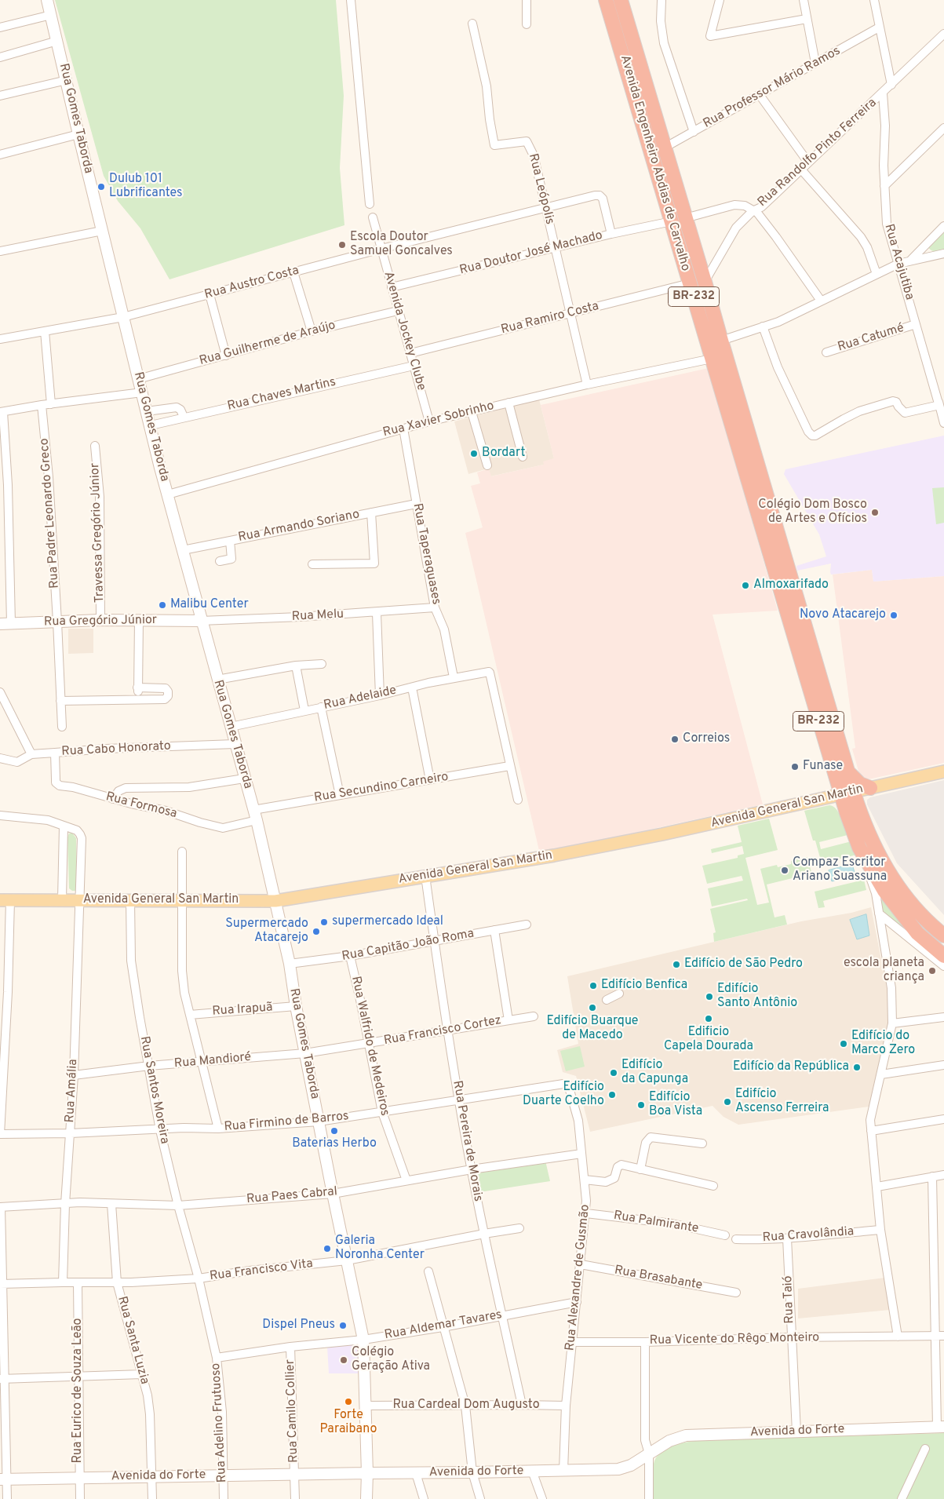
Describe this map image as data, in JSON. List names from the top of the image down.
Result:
{
  "streets": {
    "highway": ["Avenida Engenheiro Abdias de Carvalho", "BR-232"],
    "main road": [
      "Rua Gomes Taborda",
      "Rua Gregório Júnior",
      "Avenida General San Martin",
      "Avenida do Forte"
    ],
    "street": [
      "Rua Professor Mário Ramos",
      "Rua Randolfo Pinto Ferreira",
      "Rua Leópolis",
      "Rua Doutor José Machado",
      "Rua Acajutiba",
      "Rua Austro Costa",
      "Rua Ramiro Costa",
      "Avenida Jockey Clube",
      "Rua Catumé",
      "Rua Guilherme de Araújo",
      "Rua Chaves Martins",
      "Rua Xavier Sobrinho",
      "Rua Padre Leonardo Greco",
      "Rua Armando Soriano",
      "Travessa Gregório Júnior",
      "Rua Taperaguases",
      "Rua Melu",
      "Rua Adelaide",
      "Rua Cabo Honorato",
      "Rua Secundino Carneiro",
      "Rua Formosa",
      "Rua Capitão João Roma",
      "Rua Irapuã",
      "Rua Francisco Cortez",
      "Rua Walfrido de Medeiros",
      "Rua Mandioré",
      "Rua Santos Moreira",
      "Rua Amália",
      "Rua Firmino de Barros",
      "Rua Pereira de Morais",
      "Rua Paes Cabral",
      "Rua Palmirante",
      "Rua Cravolândia",
      "Rua Francisco Vita",
      "Rua Alexandre de Gusmão",
      "Rua Brasabante",
      "Rua Taió",
      "Rua Aldemar Tavares",
      "Rua Vicente do Rêgo Monteiro",
      "Rua Santa Luzia",
      "Rua Eurico de Souza Leão",
      "Rua Cardeal Dom Augusto",
      "Rua Camilo Collier",
      "Rua Adelino Frutuoso"
    ]
  },
  "crossings": [
    ["Rua Professor Mário Ramos", "Avenida Engenheiro Abdias de Carvalho"],
    ["Rua Gomes Taborda", "Rua Austro Costa"],
    ["Rua Gomes Taborda", "Rua Guilherme de Araújo"],
    ["Rua Gomes Taborda", "Rua Chaves Martins"],
    ["Rua Gomes Taborda", "Rua Xavier Sobrinho"],
    ["Rua Gomes Taborda", "Rua Armando Soriano"],
    ["Rua Gomes Taborda", "Rua Melu"],
    ["Rua Gomes Taborda", "Rua Gregório Júnior"],
    ["Rua Gomes Taborda", "Rua Adelaide"],
    ["Rua Gomes Taborda", "Rua Cabo Honorato"],
    ["Rua Gomes Taborda", "Rua Secundino Carneiro"],
    ["Rua Gomes Taborda", "Rua Formosa"],
    ["Rua Gomes Taborda", "Avenida General San Martin"],
    ["Rua Gomes Taborda", "Rua Capitão João Roma"],
    ["Rua Gomes Taborda", "Rua Irapuã"],
    ["Rua Gomes Taborda", "Rua Francisco Cortez"],
    ["Rua Gomes Taborda", "Rua Mandioré"],
    ["Rua Gomes Taborda", "Rua Firmino de Barros"],
    ["Rua Gomes Taborda", "Rua Paes Cabral"],
    ["Rua Gomes Taborda", "Rua Francisco Vita"],
    ["Rua Gomes Taborda", "Rua Aldemar Tavares"],
    ["Rua Gomes Taborda", "Rua Cardeal Dom Augusto"],
    ["Rua Gomes Taborda", "Avenida do Forte"],
    ["Rua Randolfo Pinto Ferreira", "Avenida Engenheiro Abdias de Carvalho"],
    ["Rua Randolfo Pinto Ferreira", "Rua Doutor José Machado"],
    ["Rua Randolfo Pinto Ferreira", "Rua Acajutiba"],
    ["Avenida Engenheiro Abdias de Carvalho", "Rua Doutor José Machado"],
    ["Avenida Engenheiro Abdias de Carvalho", "Rua Ramiro Costa"],
    ["Avenida Engenheiro Abdias de Carvalho", "Rua Xavier Sobrinho"],
    ["Avenida Engenheiro Abdias de Carvalho", "Avenida General San Martin"],
    ["Rua Leópolis", "Rua Doutor José Machado"],
    ["Rua Leópolis", "Rua Austro Costa"],
    ["Rua Leópolis", "Rua Ramiro Costa"],
    ["Rua Leópolis", "Rua Xavier Sobrinho"],
    ["Rua Doutor José Machado", "Rua Austro Costa"],
    ["Rua Doutor José Machado", "Avenida Jockey Clube"],
    ["Rua Acajutiba", "Rua Catumé"],
    ["Rua Austro Costa", "Avenida Jockey Clube"],
    ["Rua Ramiro Costa", "Avenida Jockey Clube"],
    ["Avenida Jockey Clube", "Rua Guilherme de Araújo"],
    ["Avenida Jockey Clube", "Rua Chaves Martins"],
    ["Avenida Jockey Clube", "Rua Xavier Sobrinho"],
    ["Rua Xavier Sobrinho", "Rua Taperaguases"],
    ["Rua Padre Leonardo Greco", "Rua Gregório Júnior"],
    ["Rua Armando Soriano", "Rua Taperaguases"],
    ["Travessa Gregório Júnior", "Rua Gregório Júnior"],
    ["Rua Taperaguases", "Rua Melu"],
    ["Rua Taperaguases", "Rua Adelaide"],
    ["Rua Melu", "Rua Gregório Júnior"],
    ["Rua Adelaide", "Rua Secundino Carneiro"],
    ["Rua Cabo Honorato", "Rua Formosa"],
    ["Avenida General San Martin", "Rua Santos Moreira"],
    ["Avenida General San Martin", "Rua Amália"],
    ["Avenida General San Martin", "Rua Pereira de Morais"],
    ["Rua Capitão João Roma", "Rua Walfrido de Medeiros"],
    ["Rua Capitão João Roma", "Rua Pereira de Morais"],
    ["Rua Francisco Cortez", "Rua Walfrido de Medeiros"],
    ["Rua Francisco Cortez", "Rua Mandioré"],
    ["Rua Francisco Cortez", "Rua Pereira de Morais"],
    ["Rua Walfrido de Medeiros", "Rua Firmino de Barros"],
    ["Rua Walfrido de Medeiros", "Rua Paes Cabral"],
    ["Rua Mandioré", "Rua Santos Moreira"],
    ["Rua Mandioré", "Rua Amália"],
    ["Rua Santos Moreira", "Rua Firmino de Barros"],
    ["Rua Santos Moreira", "Rua Paes Cabral"],
    ["Rua Santos Moreira", "Rua Francisco Vita"],
    ["Rua Santos Moreira", "Rua Adelino Frutuoso"],
    ["Rua Amália", "Rua Firmino de Barros"],
    ["Rua Amália", "Rua Paes Cabral"],
    ["Rua Amália", "Rua Francisco Vita"],
    ["Rua Firmino de Barros", "Rua Pereira de Morais"],
    ["Rua Firmino de Barros", "Rua Alexandre de Gusmão"],
    ["Rua Pereira de Morais", "Rua Paes Cabral"],
    ["Rua Pereira de Morais", "Rua Francisco Vita"],
    ["Rua Pereira de Morais", "Rua Aldemar Tavares"],
    ["Rua Pereira de Morais", "Rua Cardeal Dom Augusto"],
    ["Rua Paes Cabral", "Rua Alexandre de Gusmão"],
    ["Rua Paes Cabral", "Rua Santa Luzia"],
    ["Rua Palmirante", "Rua Alexandre de Gusmão"],
    ["Rua Cravolândia", "Rua Taió"],
    ["Rua Francisco Vita", "Rua Santa Luzia"],
    ["Rua Francisco Vita", "Rua Eurico de Souza Leão"],
    ["Rua Francisco Vita", "Rua Adelino Frutuoso"],
    ["Rua Alexandre de Gusmão", "Rua Brasabante"],
    ["Rua Alexandre de Gusmão", "Rua Aldemar Tavares"],
    ["Rua Alexandre de Gusmão", "Rua Vicente do Rêgo Monteiro"],
    ["Rua Alexandre de Gusmão", "Rua Cardeal Dom Augusto"],
    ["Rua Alexandre de Gusmão", "Avenida do Forte"],
    ["Rua Taió", "Rua Vicente do Rêgo Monteiro"],
    ["Rua Taió", "Avenida do Forte"],
    ["Rua Aldemar Tavares", "Rua Camilo Collier"],
    ["Rua Aldemar Tavares", "Rua Adelino Frutuoso"],
    ["Rua Santa Luzia", "Avenida do Forte"],
    ["Rua Eurico de Souza Leão", "Avenida do Forte"],
    ["Rua Camilo Collier", "Avenida do Forte"],
    ["Rua Adelino Frutuoso", "Avenida do Forte"]
  ],
  "places": [
    "Dulub 101 Lubrificantes",
    "Escola Doutor Samuel Goncalves",
    "Bordart",
    "Colégio Dom Bosco de Artes e Ofícios",
    "Almoxarifado",
    "Malibu Center",
    "Novo Atacarejo",
    "Correios",
    "Funase",
    "Compaz Escritor Ariano Suassuna",
    "supermercado Ideal",
    "Supermercado Atacarejo",
    "Edifício de São Pedro",
    "escola planeta criança",
    "Edifício Benfica",
    "Edifício Santo Antônio",
    "Edifício Buarque de Macedo",
    "Edificio Capela Dourada",
    "Edifício do Marco Zero",
    "Edifício da República",
    "Edifício da Capunga",
    "Edifício Duarte Coelho",
    "Edifício Ascenso Ferreira",
    "Edifício Boa Vista",
    "Baterias Herbo",
    "Galeria Noronha Center",
    "Dispel Pneus",
    "Colégio Geração Ativa",
    "Forte Paraibano"
  ]
}
